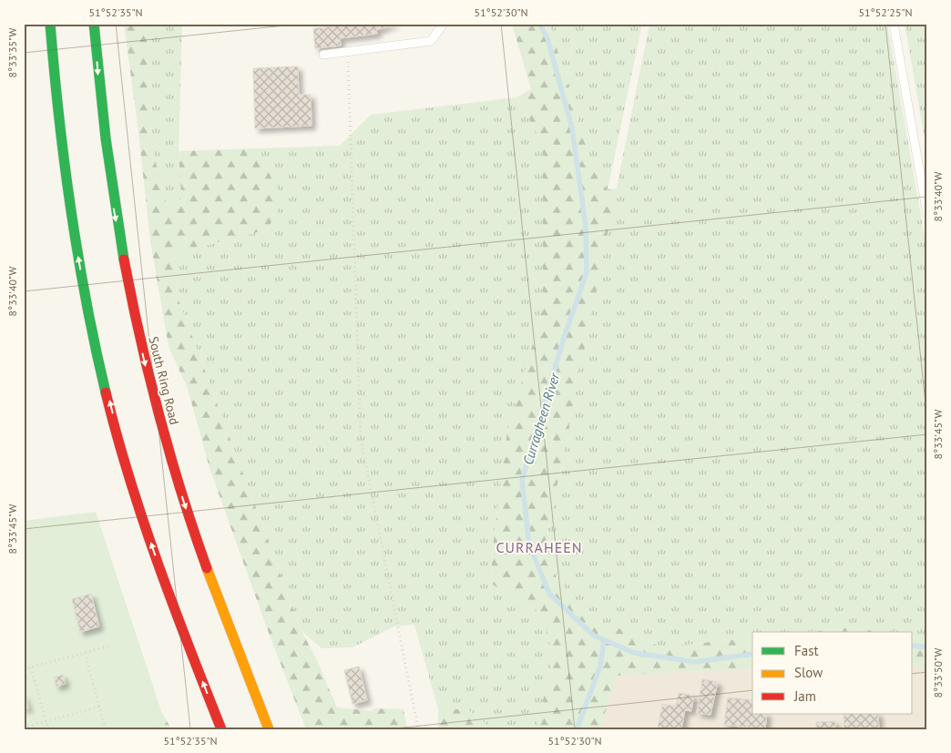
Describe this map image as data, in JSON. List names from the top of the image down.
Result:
{
  "streets": {
    "highway": ["South Ring Road"]
  },
  "districts": ["CURRAHEEN"],
  "water": ["Curragheen River"],
  "legend": ["Fast", "Slow", "Jam"],
  "coordinates": [
    "51°52'35\"N",
    "51°52'30\"N",
    "51°52'25\"N",
    "8°33'35\"W",
    "8°33'40\"W",
    "8°33'45\"W",
    "8°33'50\"W"
  ]
}
